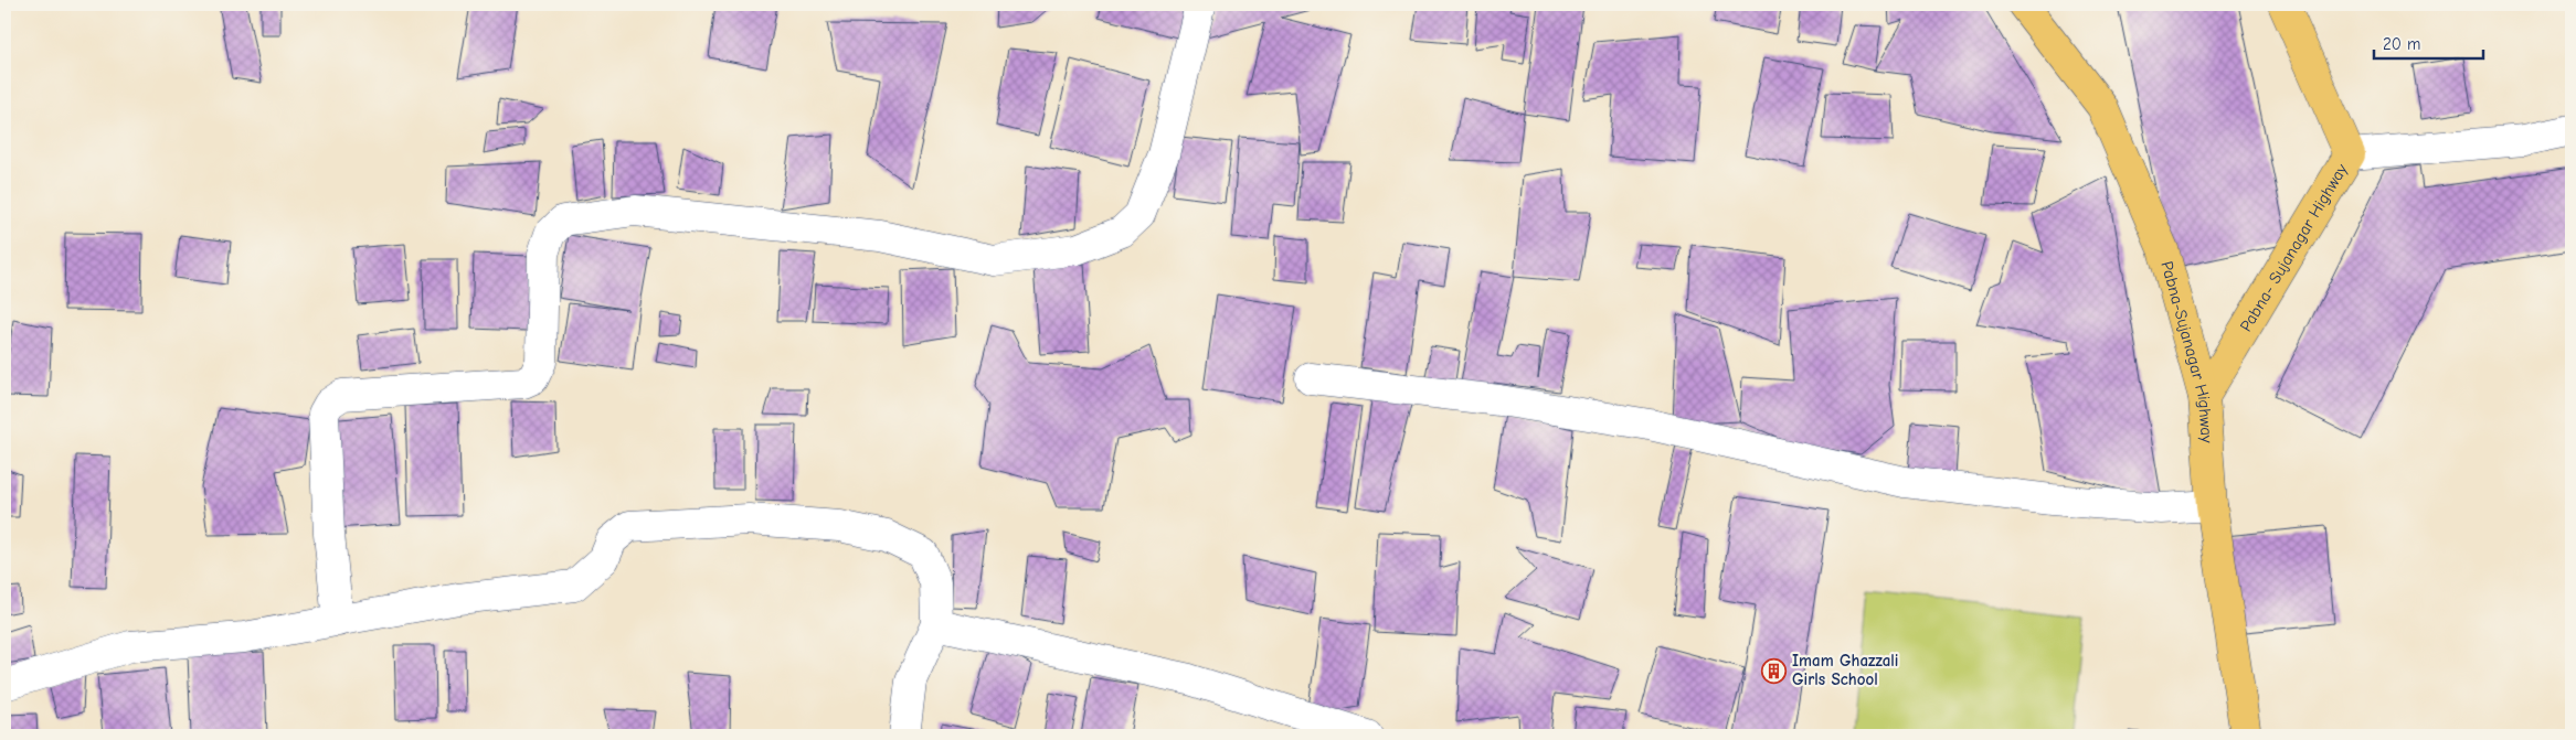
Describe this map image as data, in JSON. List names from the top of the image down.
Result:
{
  "streets": {
    "main road": ["Pabna- Sujanagar Highway", "Pabna-Sujanagar Highway"]
  },
  "crossings": [
    ["Pabna- Sujanagar Highway", "Pabna-Sujanagar Highway"]
  ],
  "places": {
    "building": ["Imam Ghazzali Girls School"]
  },
  "scale_bar": "20 m"
}
